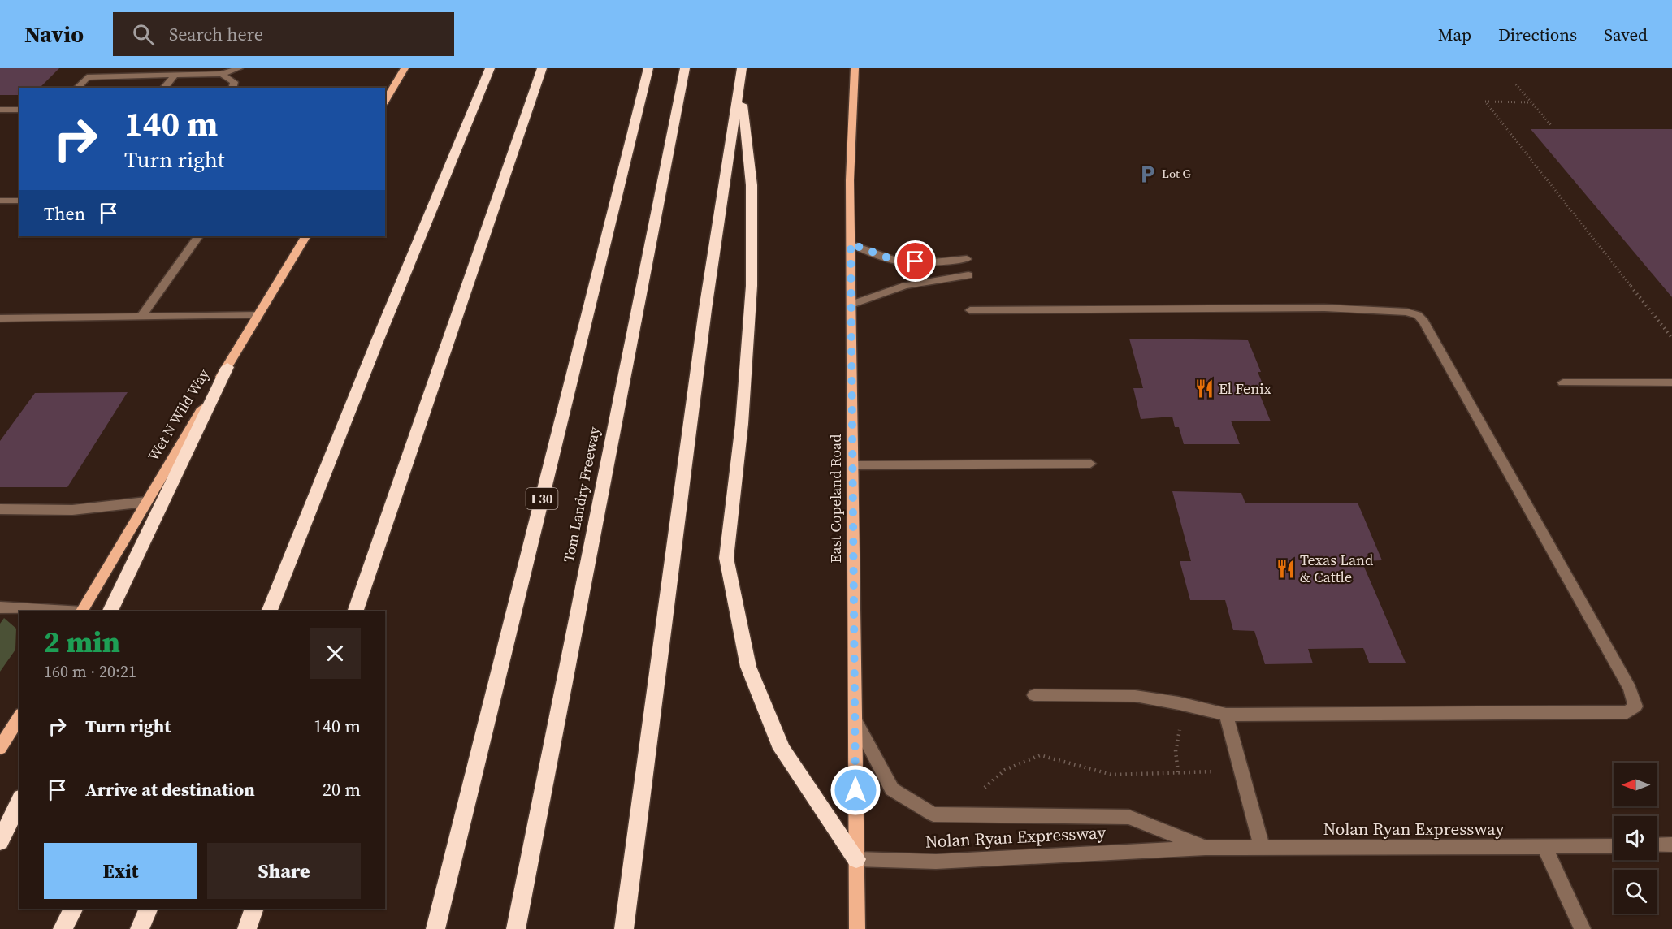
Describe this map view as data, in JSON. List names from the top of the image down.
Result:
{
  "streets": {
    "highway": ["Tom Landry Freeway", "I 30"],
    "main road": ["Wet N Wild Way", "East Copeland Road"],
    "street": ["Nolan Ryan Expressway"]
  },
  "crossings": [
    ["East Copeland Road", "Nolan Ryan Expressway"]
  ],
  "places": {
    "parking": ["Lot G"],
    "restaurant": ["El Fenix", "Texas Land & Cattle"]
  },
  "north": "left",
  "page": {
    "header": "Navio",
    "search": "Search here",
    "nav": ["Map", "Directions", "Saved"],
    "turn": ["140 m", "Turn right"],
    "then": "Then",
    "heading": ["2 min", "160 m · 20:21"],
    "list": [
      {
        "name": "Turn right",
        "value": "140 m"
      },
      {
        "name": "Arrive at destination",
        "value": "20 m"
      }
    ],
    "buttons": ["Exit", "Share"]
  }
}
